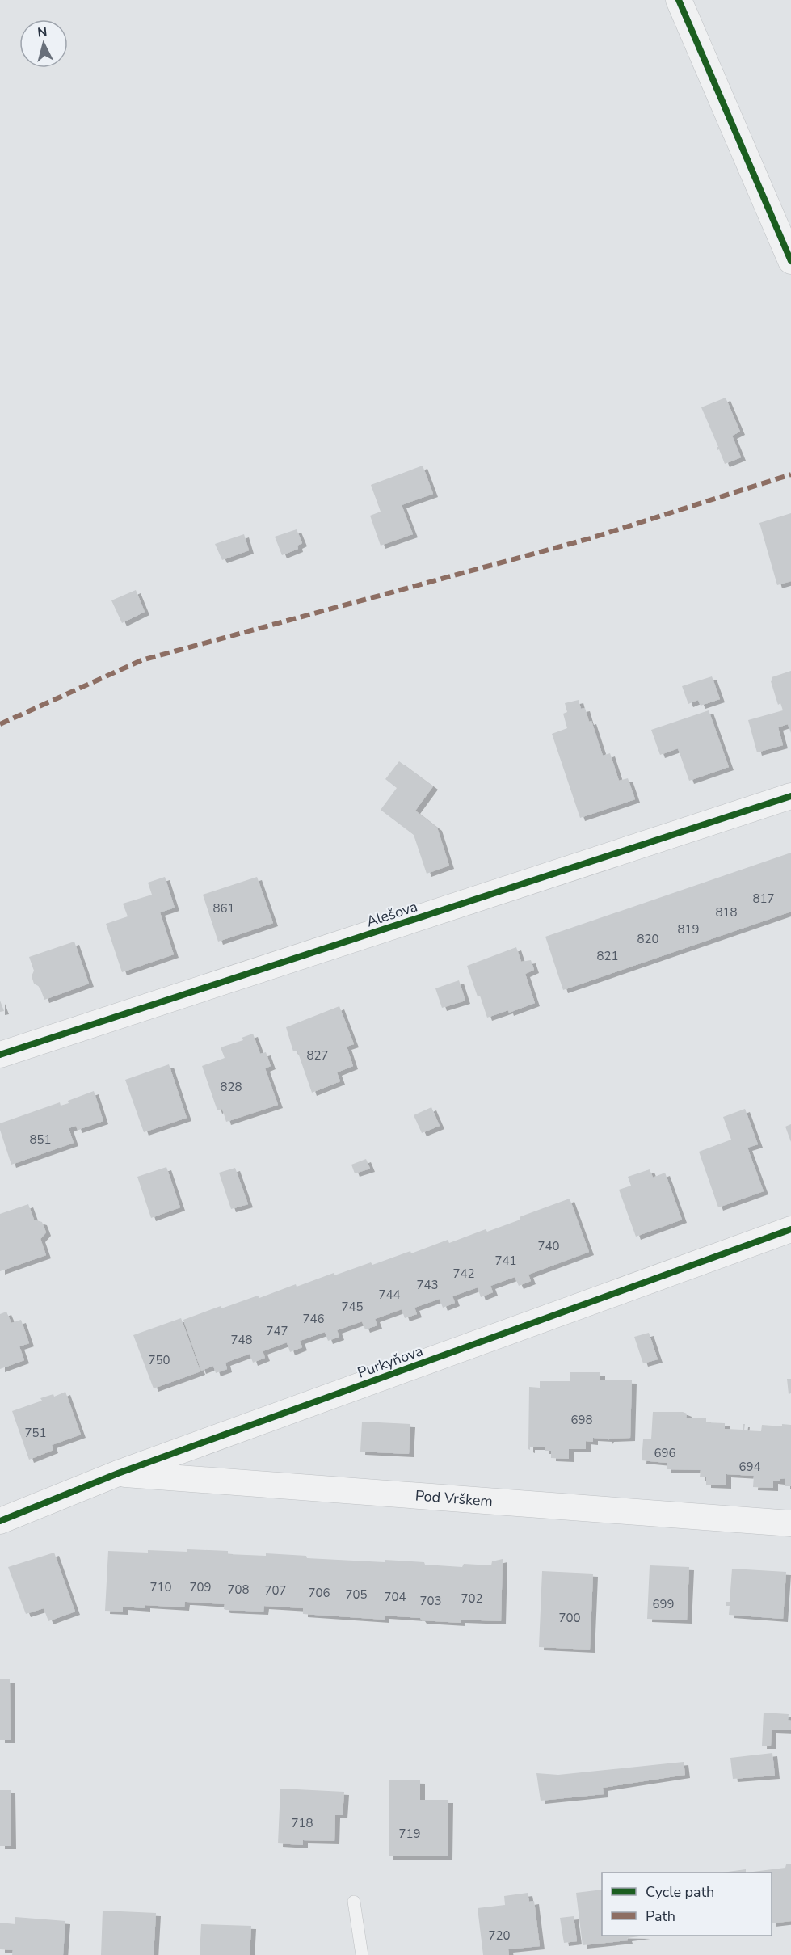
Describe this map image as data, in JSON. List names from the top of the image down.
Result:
{
  "streets": {
    "street": ["Alešova", "Purkyňova", "Pod Vrškem"]
  },
  "crossings": [
    ["Purkyňova", "Pod Vrškem"]
  ],
  "house_numbers": [
    "817",
    "861",
    "818",
    "819",
    "820",
    "821",
    "827",
    "828",
    "851",
    "740",
    "741",
    "742",
    "743",
    "744",
    "745",
    "746",
    "747",
    "748",
    "750",
    "698",
    "751",
    "696",
    "694",
    "710",
    "709",
    "708",
    "707",
    "706",
    "705",
    "704",
    "702",
    "703",
    "699",
    "700",
    "718",
    "719",
    "720"
  ],
  "legend": ["Cycle path", "Path"],
  "north": "top"
}
